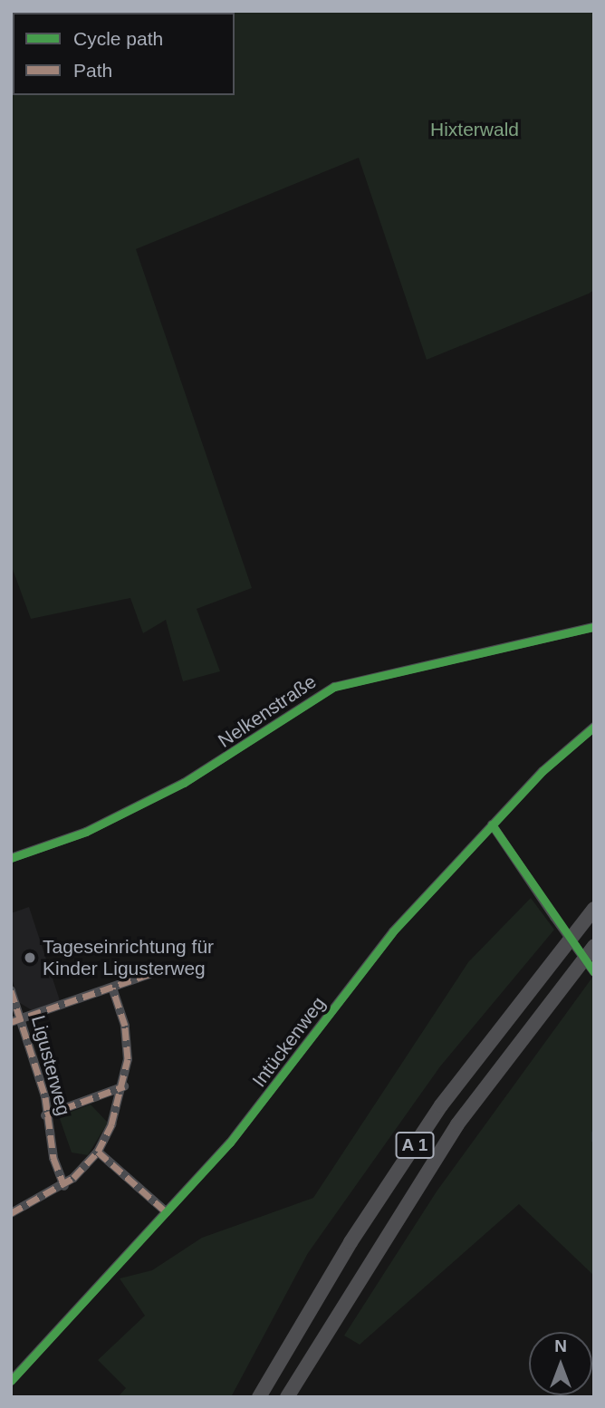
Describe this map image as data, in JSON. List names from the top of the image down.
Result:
{
  "streets": {
    "highway": ["A 1"],
    "street": ["Nelkenstraße", "Intückenweg", "Ligusterweg"]
  },
  "parks": ["Hixterwald"],
  "places": ["Tageseinrichtung für Kinder Ligusterweg"],
  "legend": ["Cycle path", "Path"],
  "north": "top"
}
